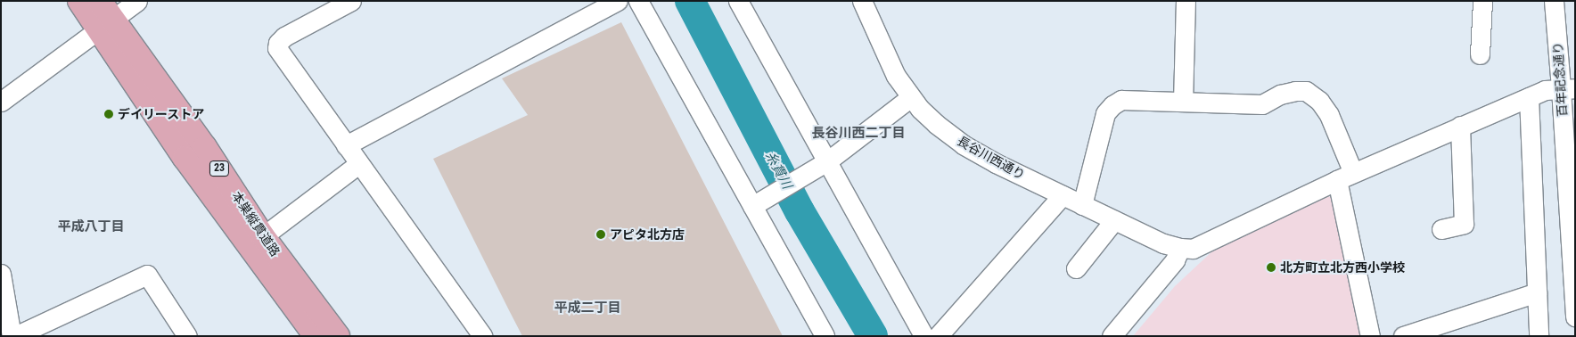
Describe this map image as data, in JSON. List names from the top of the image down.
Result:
{
  "streets": {
    "main road": ["23", "本巣縦貫道路"],
    "street": ["百年記念通り", "長谷川西通り"]
  },
  "districts": ["長谷川西二丁目", "平成八丁目", "平成二丁目"],
  "water": ["糸貫川"],
  "places": ["デイリーストア", "アピタ北方店", "北方町立北方西小学校"]
}
